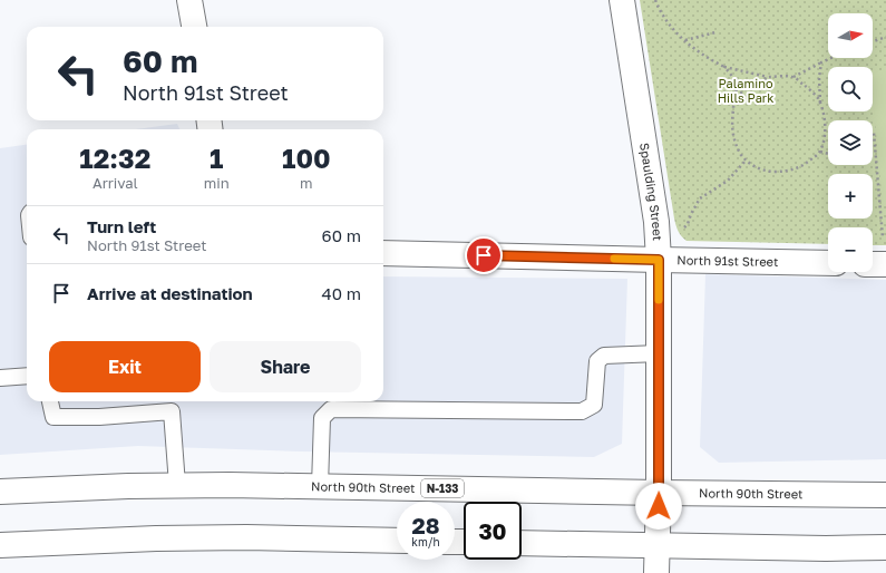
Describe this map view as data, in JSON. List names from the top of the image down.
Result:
{
  "streets": {
    "main road": [
      "Spaulding Street",
      "North 91st Street",
      "North 90th Street",
      "N-133"
    ]
  },
  "crossings": [
    ["Spaulding Street", "North 91st Street"],
    ["Spaulding Street", "North 90th Street"]
  ],
  "parks": ["Palamino Hills Park"],
  "north": "right",
  "page": {
    "map_buttons": ["+", "−"],
    "turn": ["60 m", "North 91st Street"],
    "eta": [
      "12:32",
      "Arrival",
      "1",
      "min",
      "100",
      "m"
    ],
    "list": [
      {
        "name": "Turn left",
        "note": "North 91st Street",
        "value": "60 m"
      },
      {
        "name": "Arrive at destination",
        "value": "40 m"
      }
    ],
    "buttons": ["Exit", "Share"],
    "speed": "28 km/h",
    "limit": "30"
  }
}
